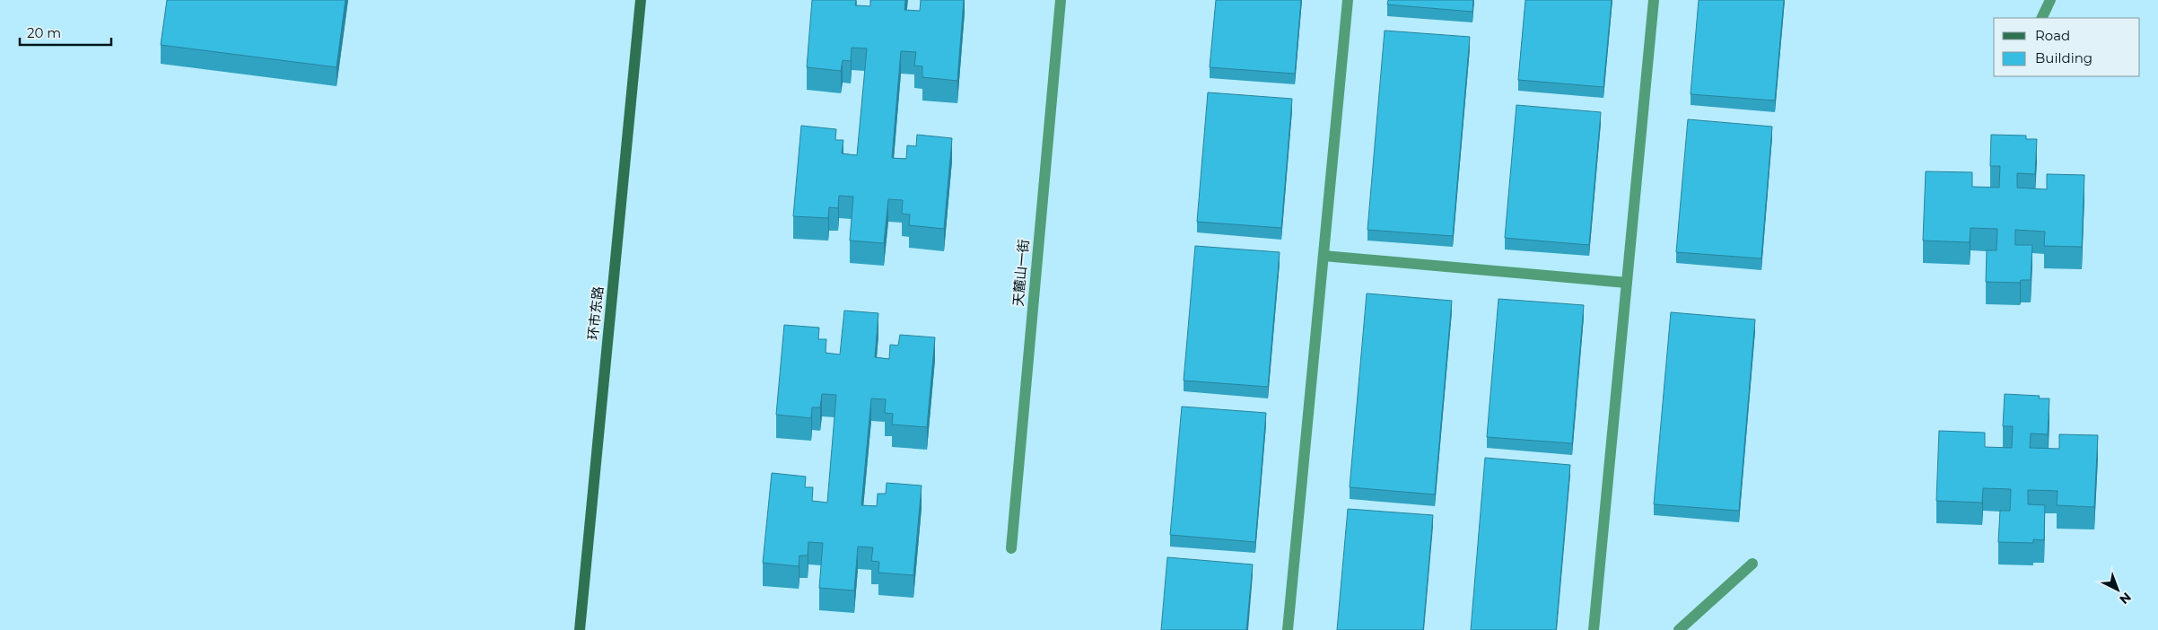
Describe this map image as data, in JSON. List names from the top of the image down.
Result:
{
  "streets": {
    "street": ["环市东路"],
    "lane": ["天麓山一街"]
  },
  "legend": ["Road", "Building"],
  "scale_bar": "20 m",
  "north": "bottom right"
}
